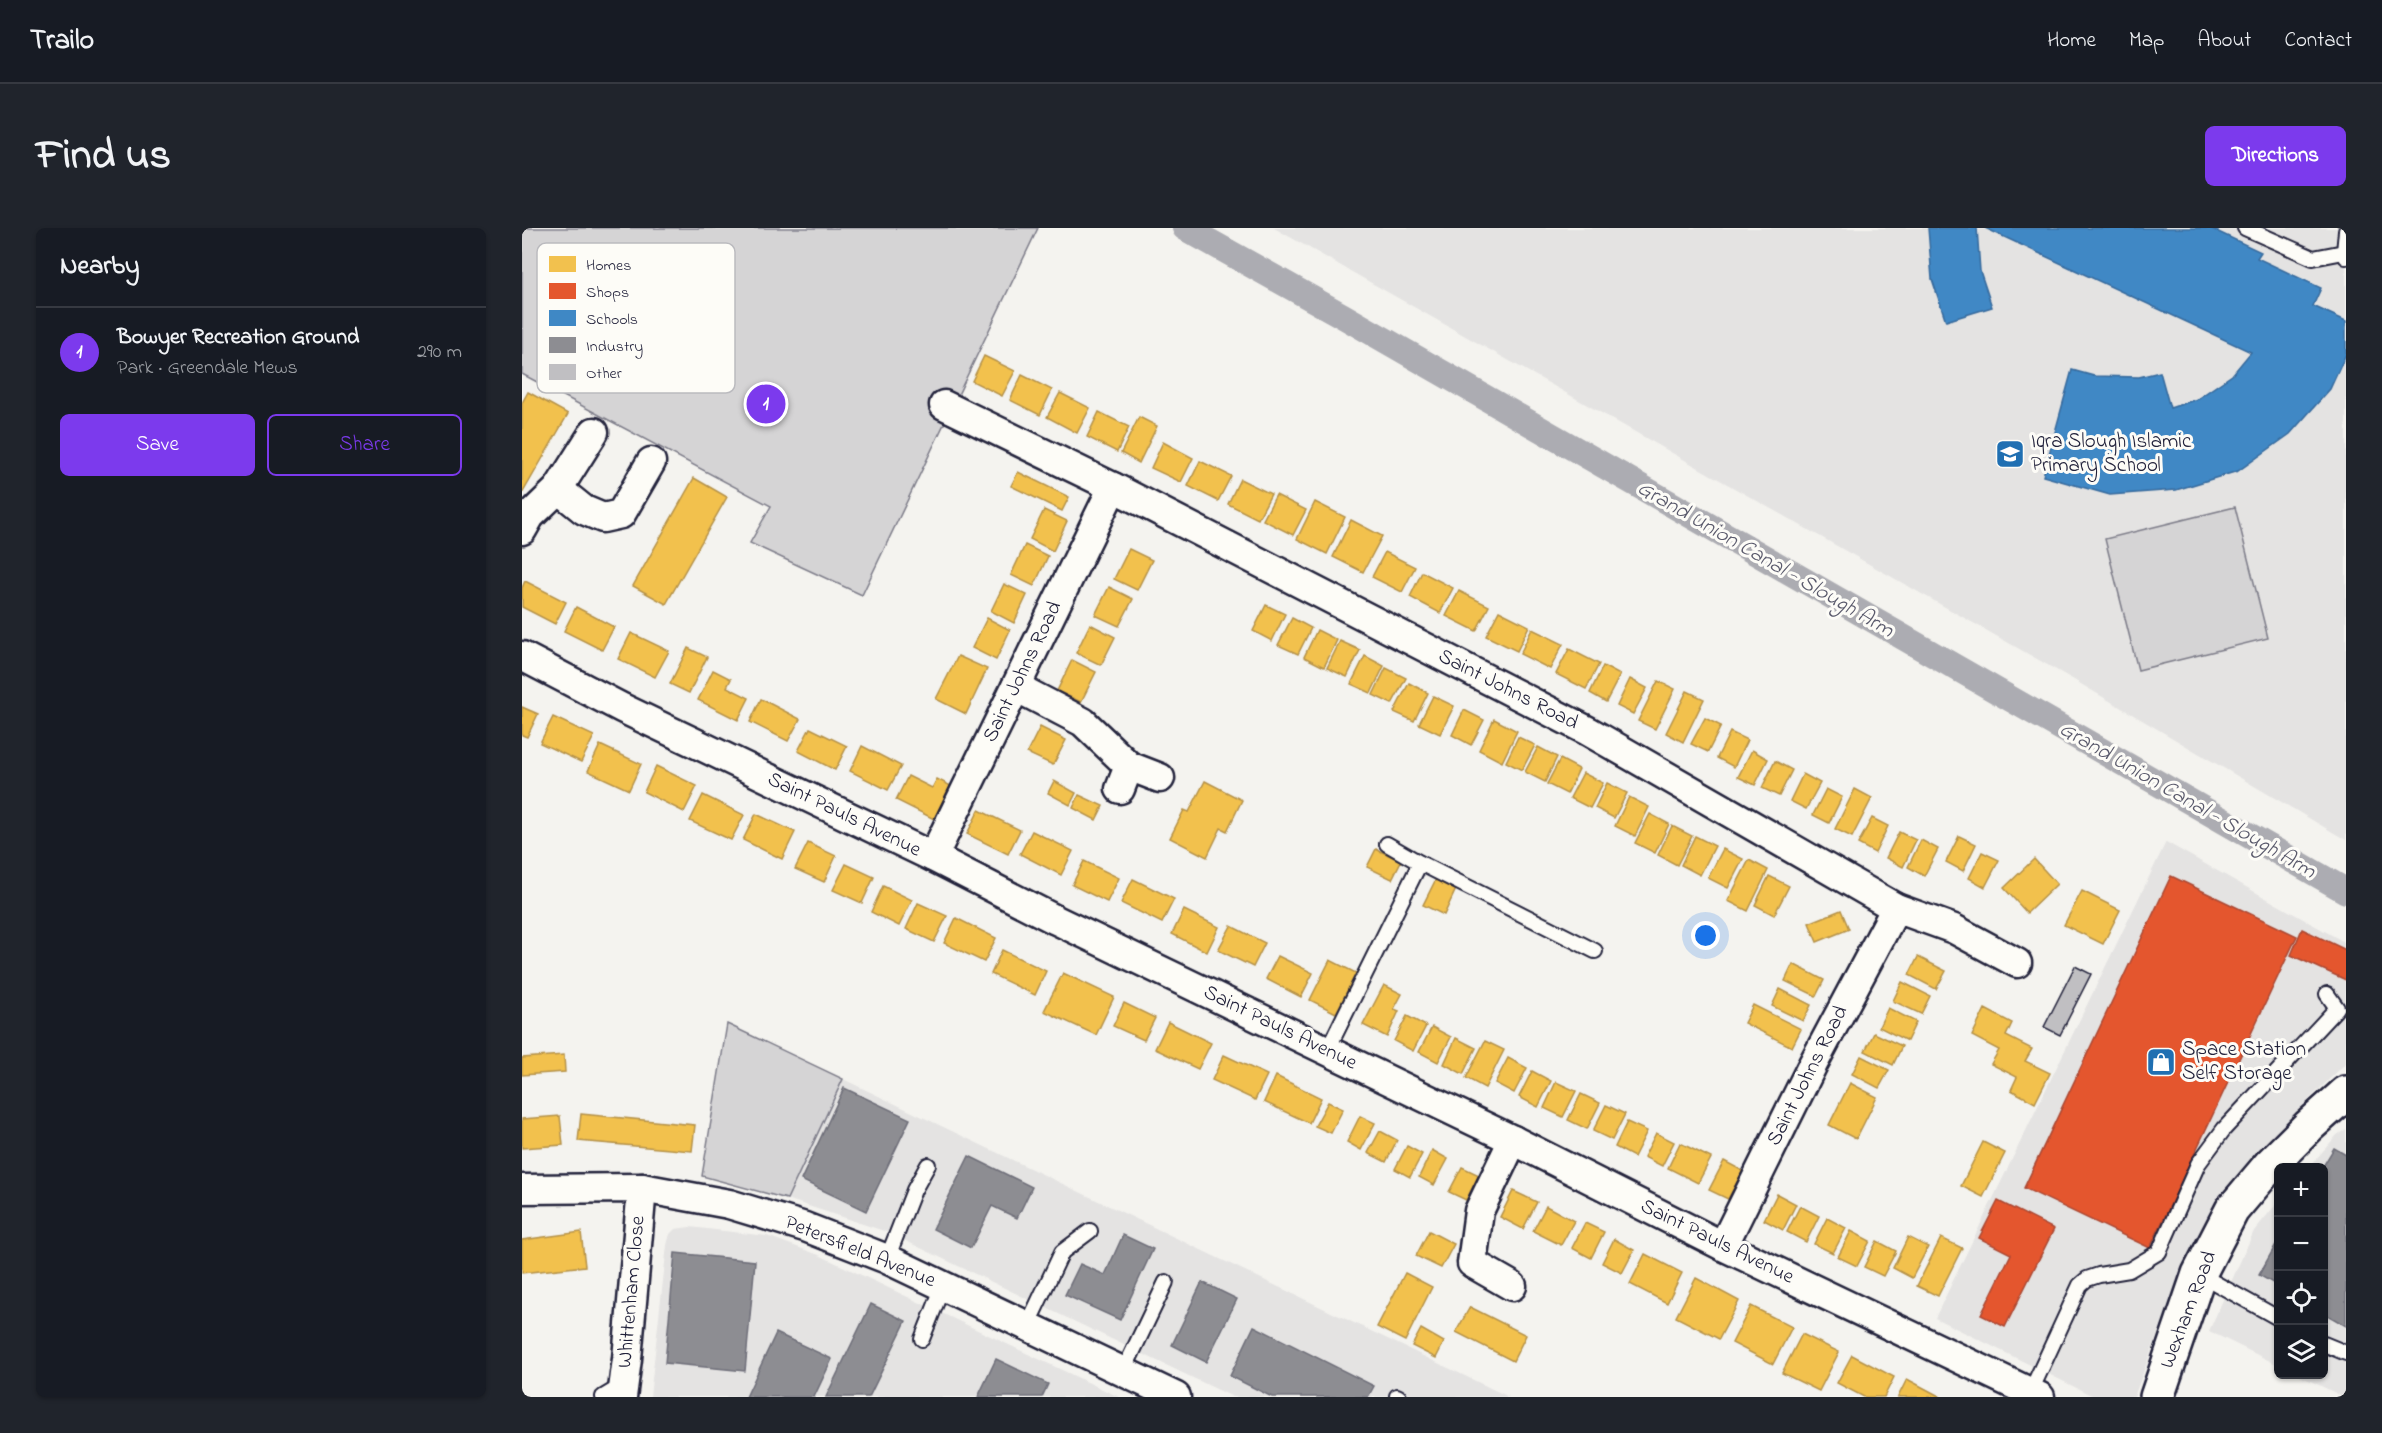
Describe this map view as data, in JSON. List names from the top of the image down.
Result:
{
  "streets": {
    "street": [
      "Saint Johns Road",
      "Saint Pauls Avenue",
      "Petersfield Avenue",
      "Whittenham Close",
      "Wexham Road"
    ]
  },
  "crossings": [
    ["Saint Johns Road", "Saint Pauls Avenue"],
    ["Petersfield Avenue", "Whittenham Close"]
  ],
  "water": ["Grand Union Canal - Slough Arm"],
  "places": {
    "school or university": ["Iqra Slough Islamic Primary School"],
    "shop": ["Space Station Self Storage"]
  },
  "legend": [
    "Homes",
    "Shops",
    "Schools",
    "Industry",
    "Other"
  ],
  "page": {
    "header": "Trailo",
    "nav": [
      "Home",
      "Map",
      "About",
      "Contact"
    ],
    "title": "Find us",
    "buttons": [
      "Directions",
      ["Save", "Share"]
    ],
    "heading": "Nearby",
    "list": [
      {
        "mark": "1",
        "name": "Bowyer Recreation Ground",
        "note": "Park · Greendale Mews",
        "value": "290 m"
      }
    ],
    "pins": "1",
    "map_buttons": ["+", "−"]
  }
}
